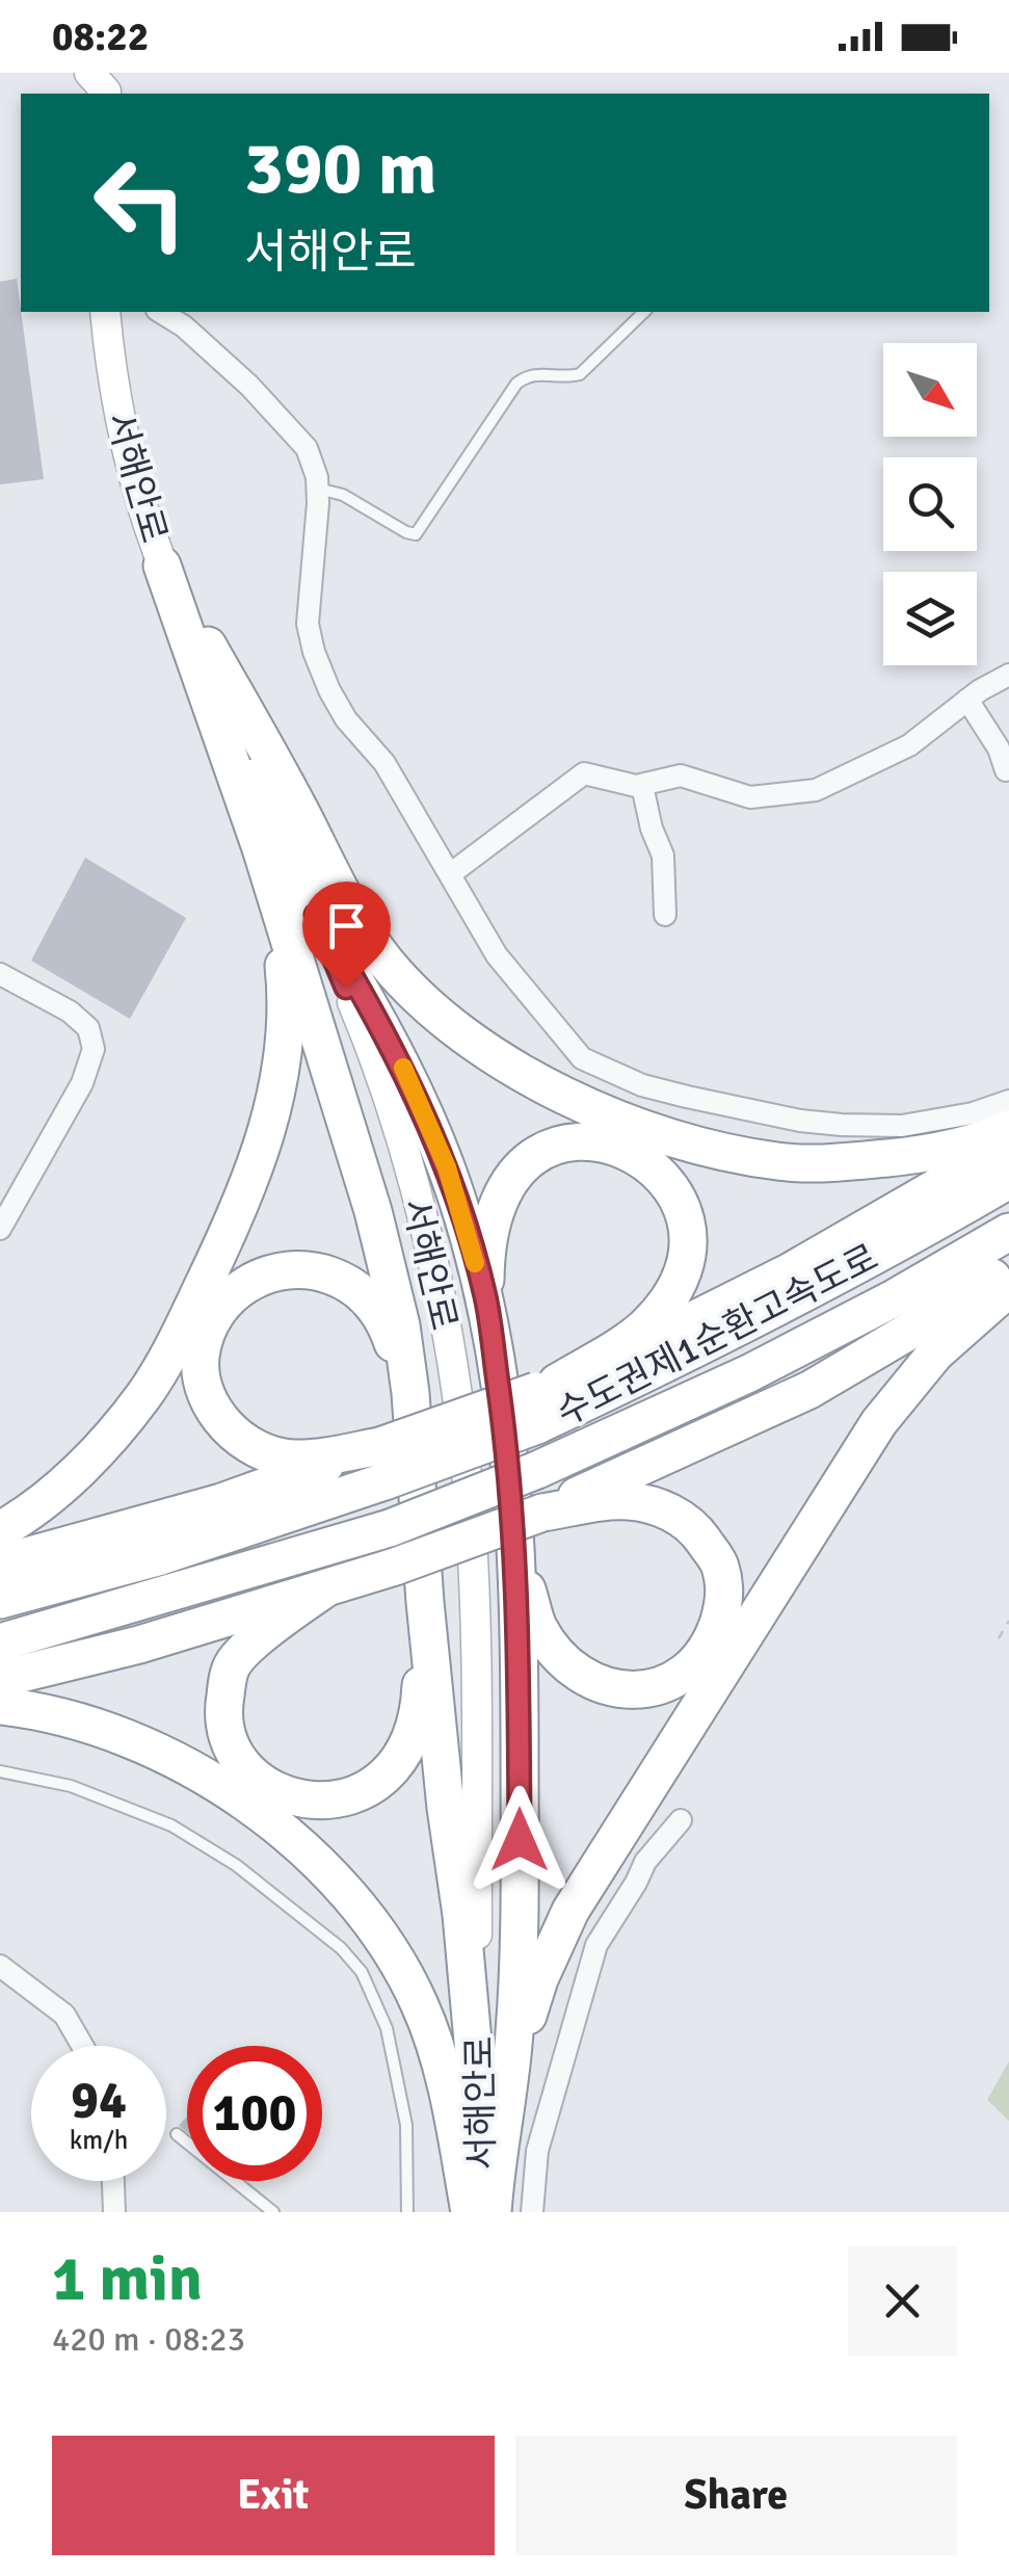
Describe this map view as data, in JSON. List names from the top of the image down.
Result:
{
  "streets": {
    "highway": ["수도권제1순환고속도로"],
    "main road": ["서해안로"]
  },
  "north": "bottom right",
  "page": {
    "status": "08:22",
    "turn": ["390 m", "서해안로"],
    "speed": "94 km/h",
    "limit": "100",
    "heading": ["1 min", "420 m · 08:23"],
    "buttons": ["Exit", "Share"]
  }
}
